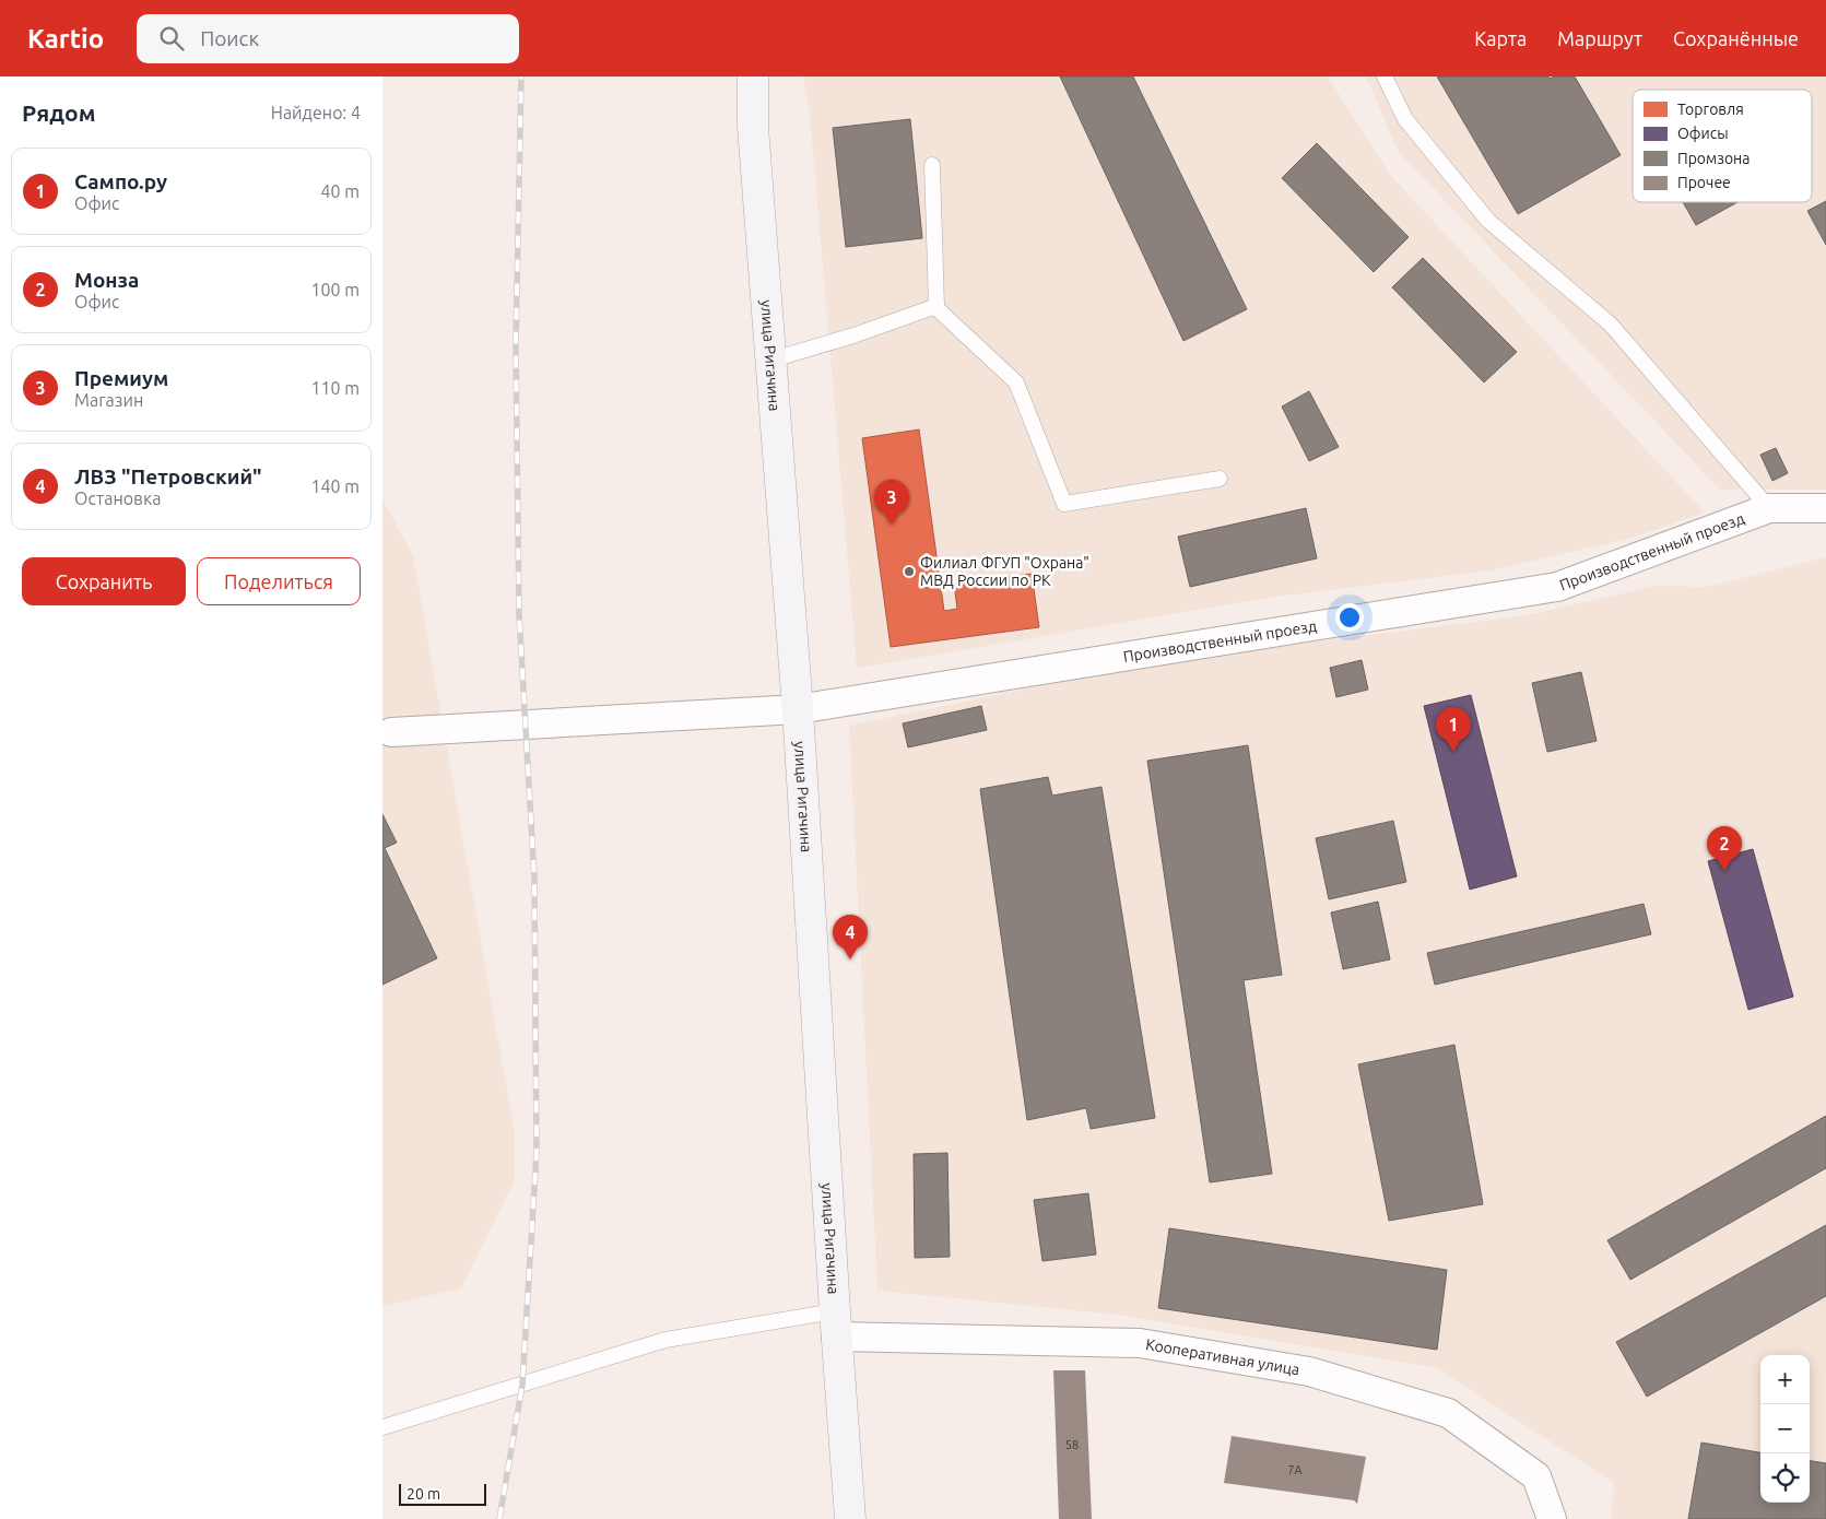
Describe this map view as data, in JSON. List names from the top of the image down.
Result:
{
  "streets": {
    "main road": ["улица Ригачина"],
    "street": ["Производственный проезд", "Кооперативная улица"]
  },
  "crossings": [
    ["улица Ригачина", "Производственный проезд"],
    ["улица Ригачина", "Кооперативная улица"]
  ],
  "places": ["Филиал ФГУП \"Охрана\" МВД России по РК"],
  "house_numbers": ["58", "7А"],
  "legend": [
    "Торговля",
    "Офисы",
    "Промзона",
    "Прочее"
  ],
  "scale_bar": "20 m",
  "page": {
    "header": "Kartio",
    "search": "Поиск",
    "nav": ["Карта", "Маршрут", "Сохранённые"],
    "heading": ["Рядом", "Найдено: 4"],
    "list": [
      {
        "mark": "1",
        "name": "Сампо.ру",
        "note": "Офис",
        "value": "40 m"
      },
      {
        "mark": "2",
        "name": "Монза",
        "note": "Офис",
        "value": "100 m"
      },
      {
        "mark": "3",
        "name": "Премиум",
        "note": "Магазин",
        "value": "110 m"
      },
      {
        "mark": "4",
        "name": "ЛВЗ \"Петровский\"",
        "note": "Остановка",
        "value": "140 m"
      }
    ],
    "pins": [
      "3",
      "1",
      "2",
      "4"
    ],
    "buttons": ["Сохранить", "Поделиться"],
    "map_buttons": ["+", "−"],
    "scale": "20 m"
  }
}
